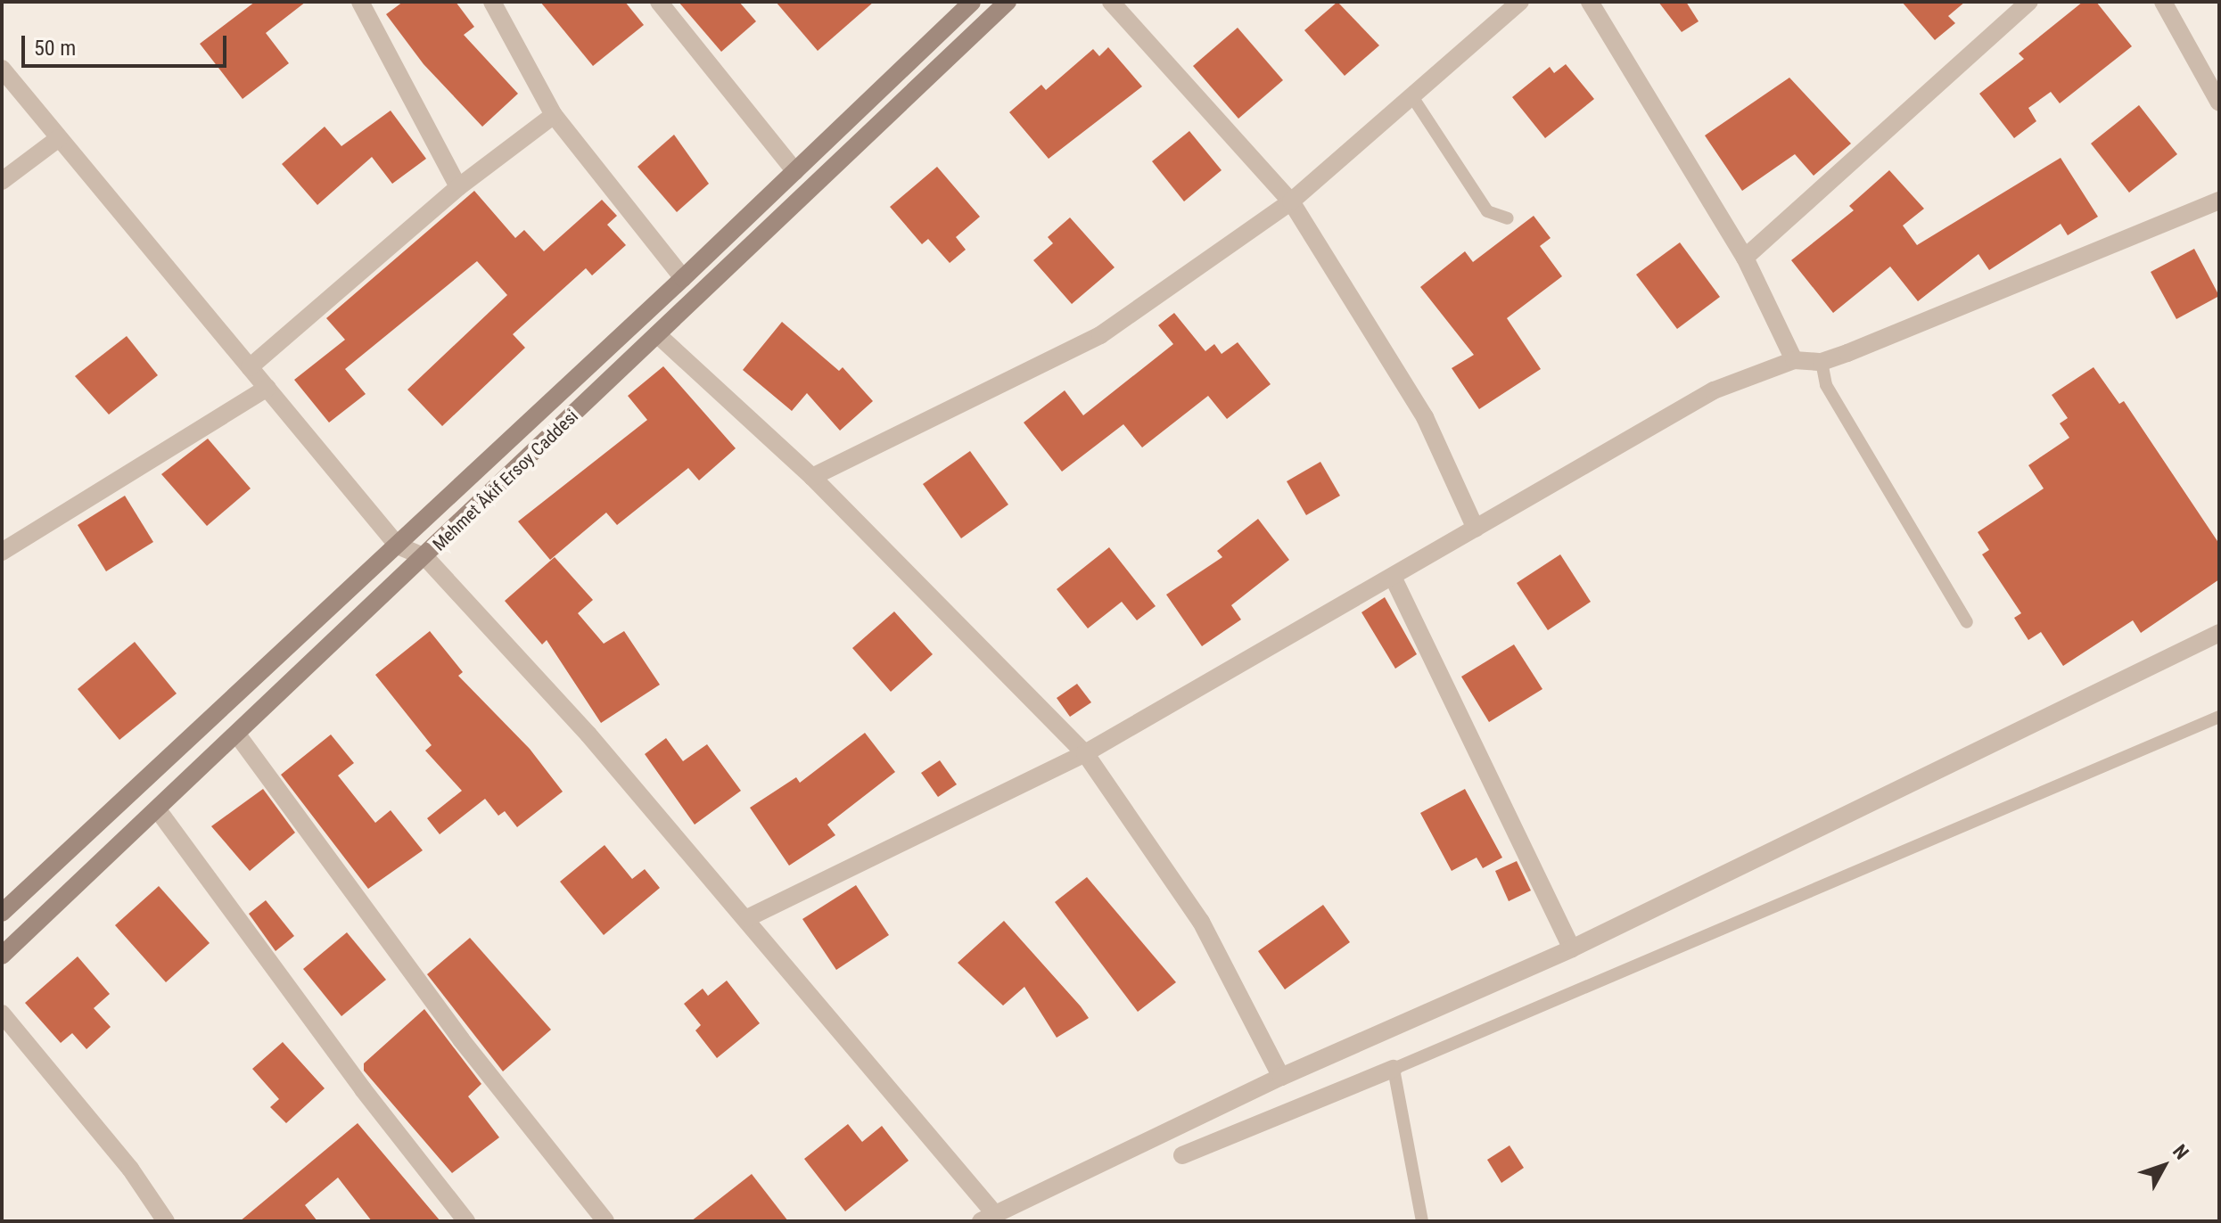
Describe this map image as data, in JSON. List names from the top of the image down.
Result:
{
  "streets": {
    "main road": ["Mehmet Âkif Ersoy Caddesi"]
  },
  "scale_bar": "50 m",
  "north": "top right"
}
